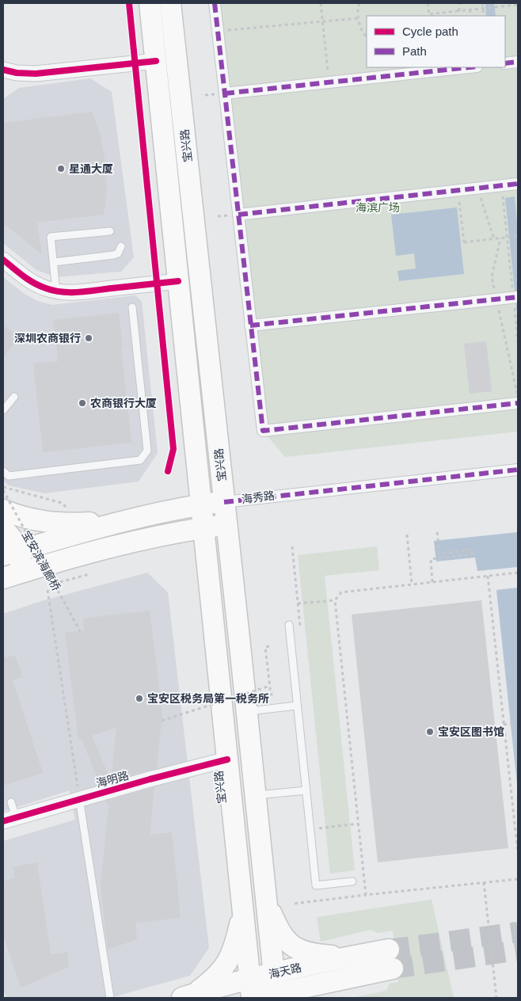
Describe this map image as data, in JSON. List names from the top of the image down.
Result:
{
  "streets": {
    "main road": ["宝兴路", "海秀路", "海天路"],
    "street": ["海明路"],
    "path": ["宝安滨海廊桥"]
  },
  "crossings": [
    ["宝兴路", "海秀路"],
    ["宝兴路", "海明路"],
    ["宝兴路", "海天路"]
  ],
  "parks": ["海滨广场"],
  "places": [
    "星通大厦",
    "深圳农商银行",
    "农商银行大厦",
    "宝安区税务局第一税务所",
    "宝安区图书馆"
  ],
  "legend": ["Cycle path", "Path"]
}
